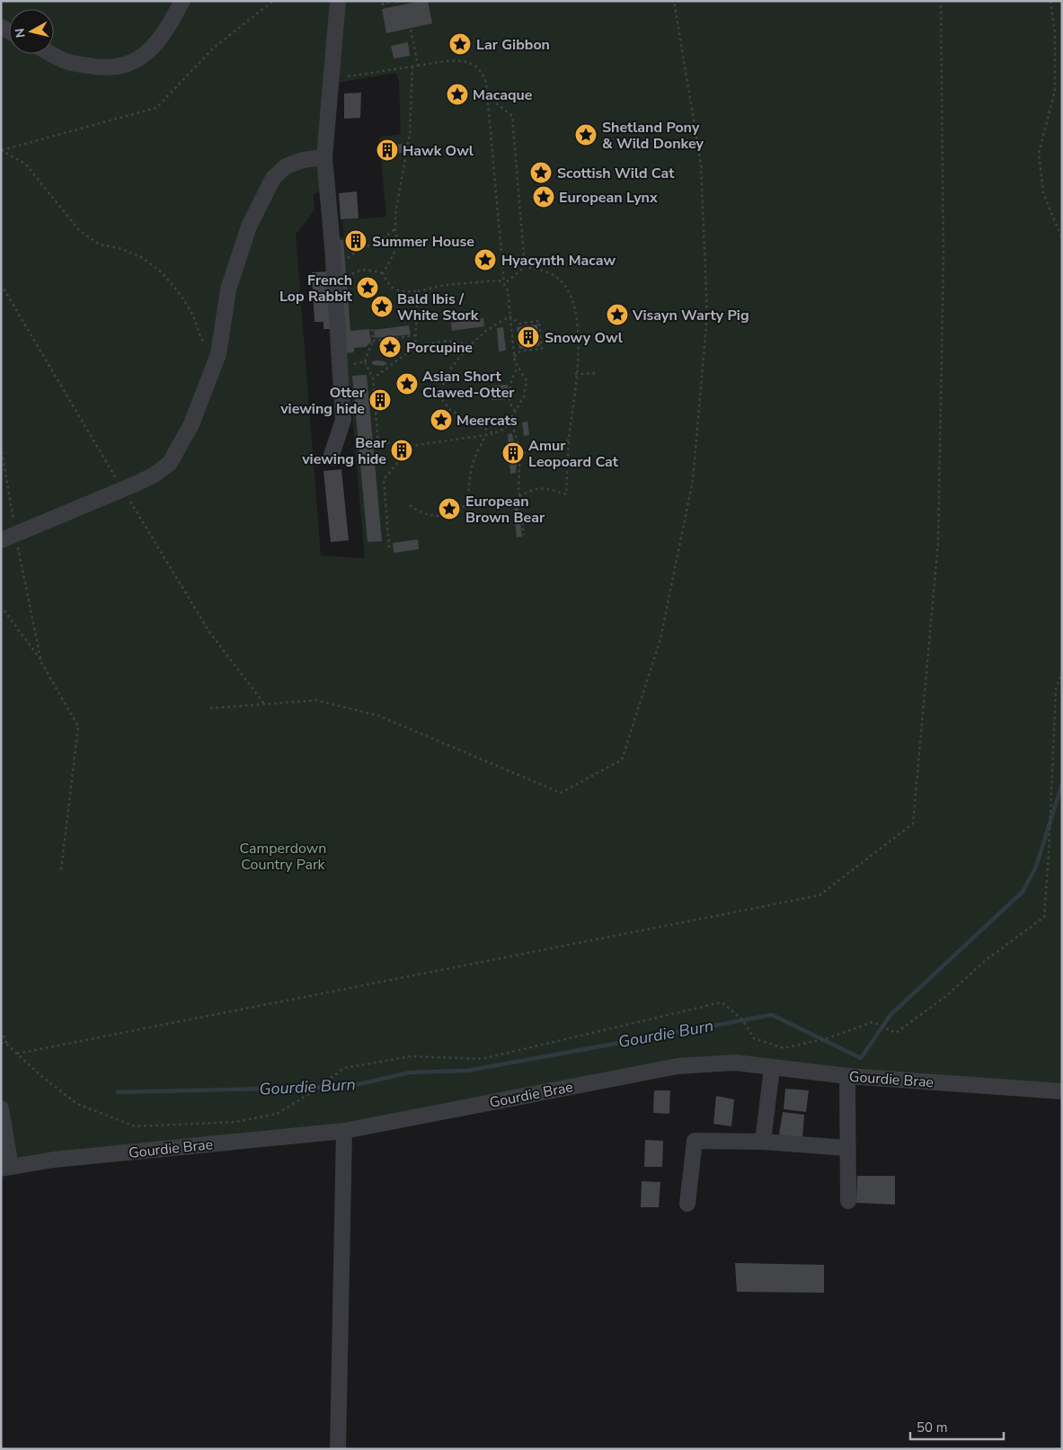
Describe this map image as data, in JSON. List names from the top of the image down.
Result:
{
  "streets": {
    "street": ["Gourdie Brae"]
  },
  "water": ["Gourdie Burn"],
  "parks": ["Camperdown Country Park"],
  "places": {
    "place": [
      "Lar Gibbon",
      "Macaque",
      "Shetland Pony & Wild Donkey",
      "Scottish Wild Cat",
      "European Lynx",
      "Hyacynth Macaw",
      "French Lop Rabbit",
      "Bald Ibis / White Stork",
      "Visayn Warty Pig",
      "Porcupine",
      "Asian Short Clawed-Otter",
      "Meercats",
      "European Brown Bear"
    ],
    "building": [
      "Hawk Owl",
      "Summer House",
      "Snowy Owl",
      "Otter viewing hide",
      "Bear viewing hide",
      "Amur Leopoard Cat"
    ]
  },
  "scale_bar": "50 m",
  "north": "left"
}
